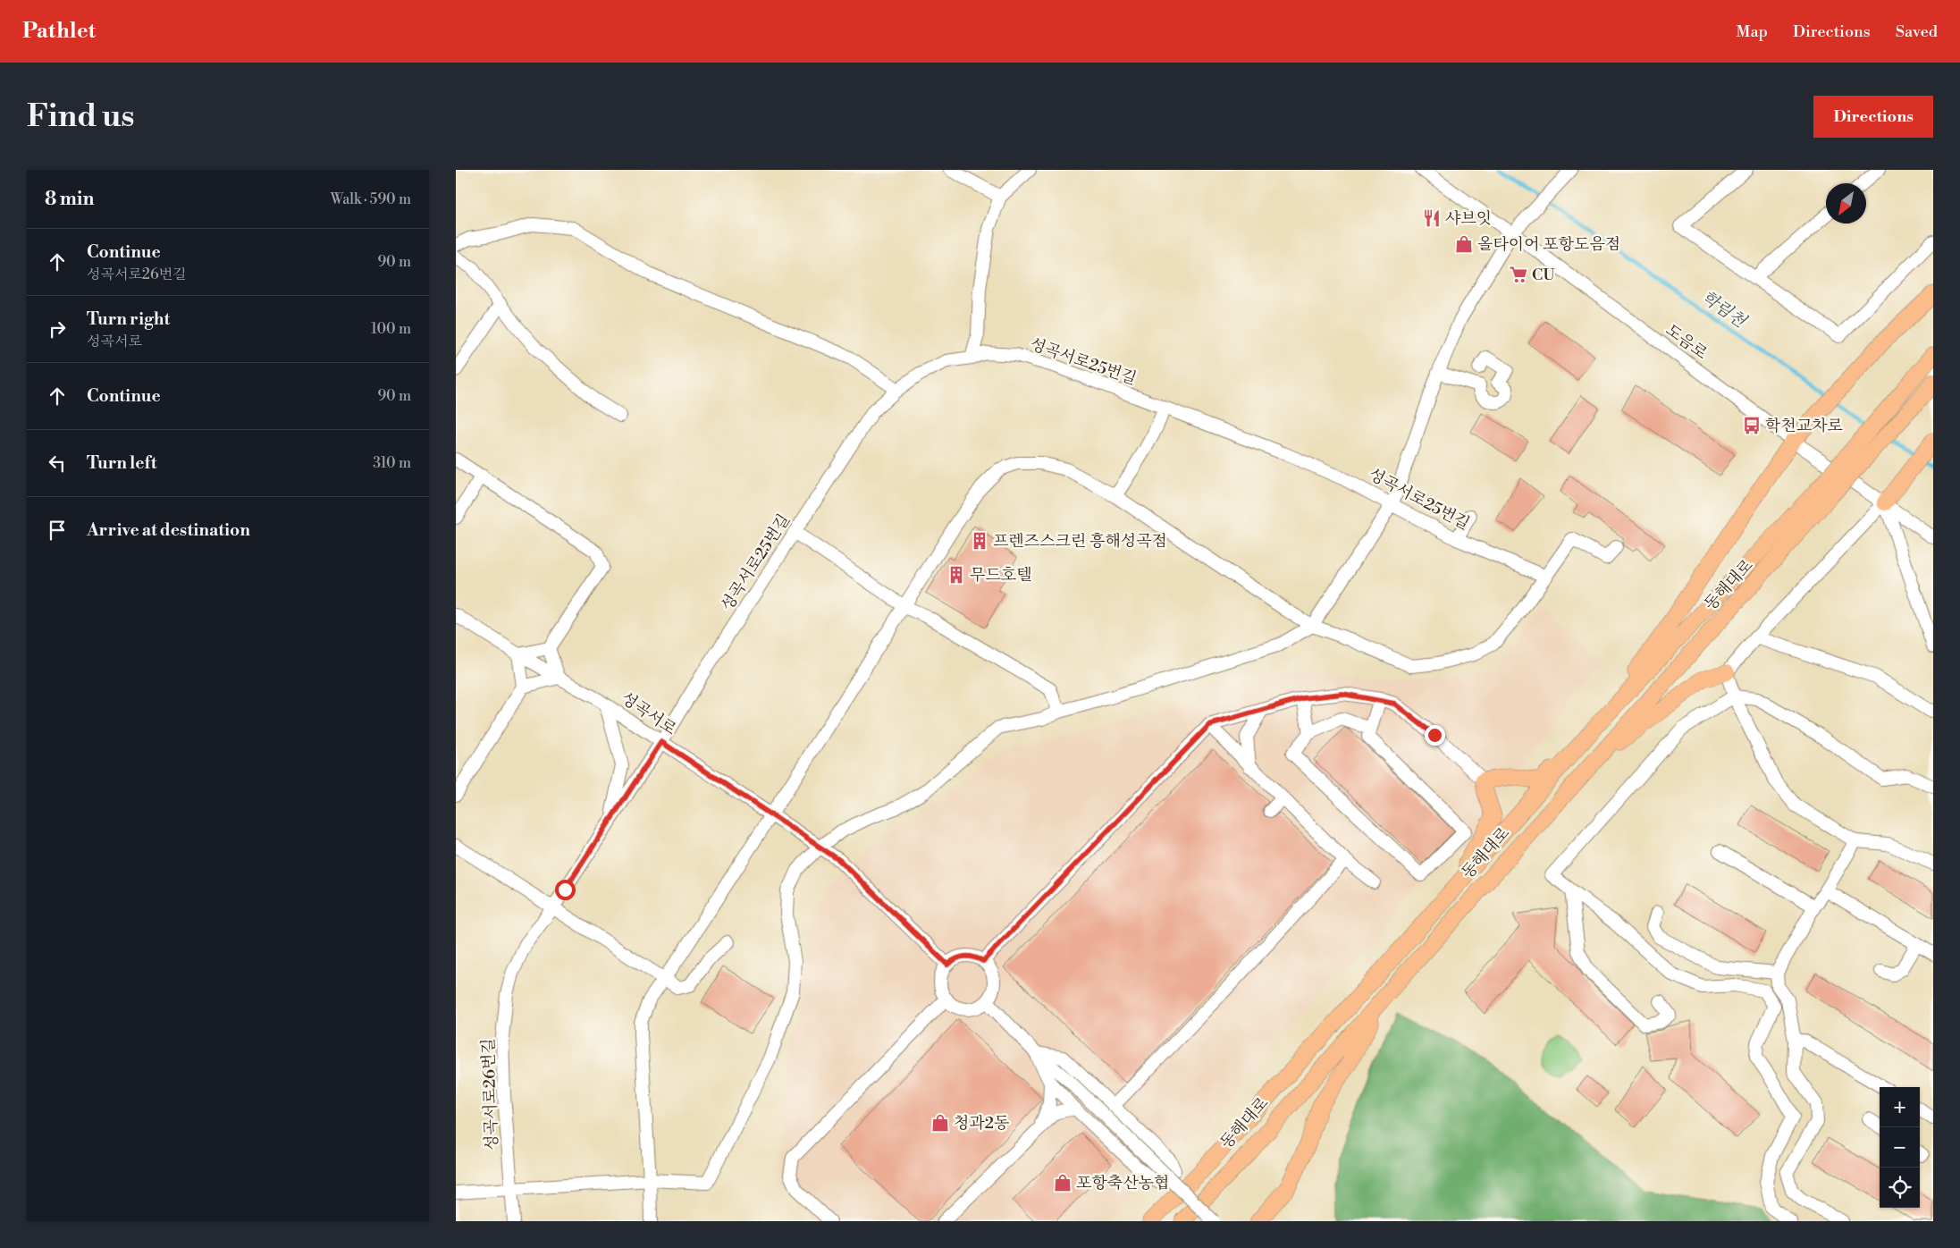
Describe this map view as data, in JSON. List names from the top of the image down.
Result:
{
  "streets": {
    "main road": ["동해대로"],
    "street": [
      "도음로",
      "성곡서로25번길",
      "성곡서로",
      "성곡서로26번길"
    ]
  },
  "crossings": [
    ["성곡서로25번길", "성곡서로"],
    ["성곡서로25번길", "성곡서로26번길"],
    ["성곡서로", "성곡서로26번길"]
  ],
  "water": ["학림천"],
  "places": {
    "restaurant": ["샤브잇"],
    "shop": ["올타이어 포항도음점", "청과2동", "포항축산농협"],
    "supermarket": ["CU"],
    "bus stop": ["학천교차로"],
    "building": ["프렌즈스크린 흥해성곡점", "무드호텔"]
  },
  "north": "bottom left",
  "page": {
    "header": "Pathlet",
    "nav": ["Map", "Directions", "Saved"],
    "buttons": "Directions",
    "title": "Find us",
    "heading": ["8 min", "Walk · 590 m"],
    "list": [
      ["Continue", "성곡서로26번길", "90 m"],
      ["Turn right", "성곡서로", "100 m"],
      ["Continue", "90 m"],
      ["Turn left", "310 m"],
      "Arrive at destination"
    ],
    "map_buttons": ["+", "−"]
  }
}
